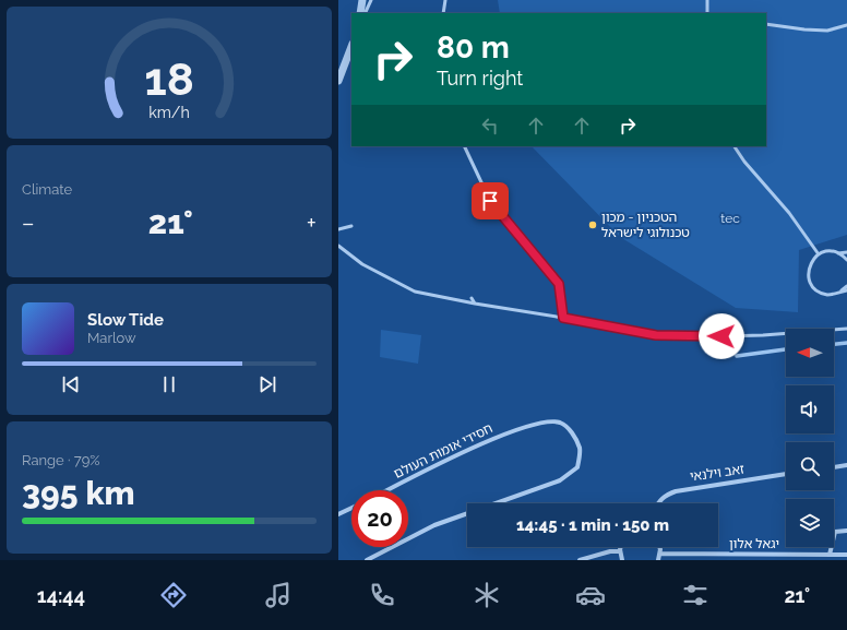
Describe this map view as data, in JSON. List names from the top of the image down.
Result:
{
  "streets": {
    "street": ["חסידי אומות העולם", "זאב וילנאי", "יגאל אלון"]
  },
  "parks": ["tec"],
  "places": ["הטכניון - מכון טכנולוגי לישראל"],
  "north": "left",
  "page": {
    "turn": ["80 m", "Turn right"],
    "tile": [
      "Climate",
      ["Range · 79%", "395 km"]
    ],
    "heat": ["−", "21°", "+"],
    "song": ["Slow Tide", "Marlow"],
    "limit": "20",
    "trip": "14:45 · 1 min · 150 m",
    "tabs": ["14:44", "21°"],
    "gauge": ["18", "km/h"]
  }
}
